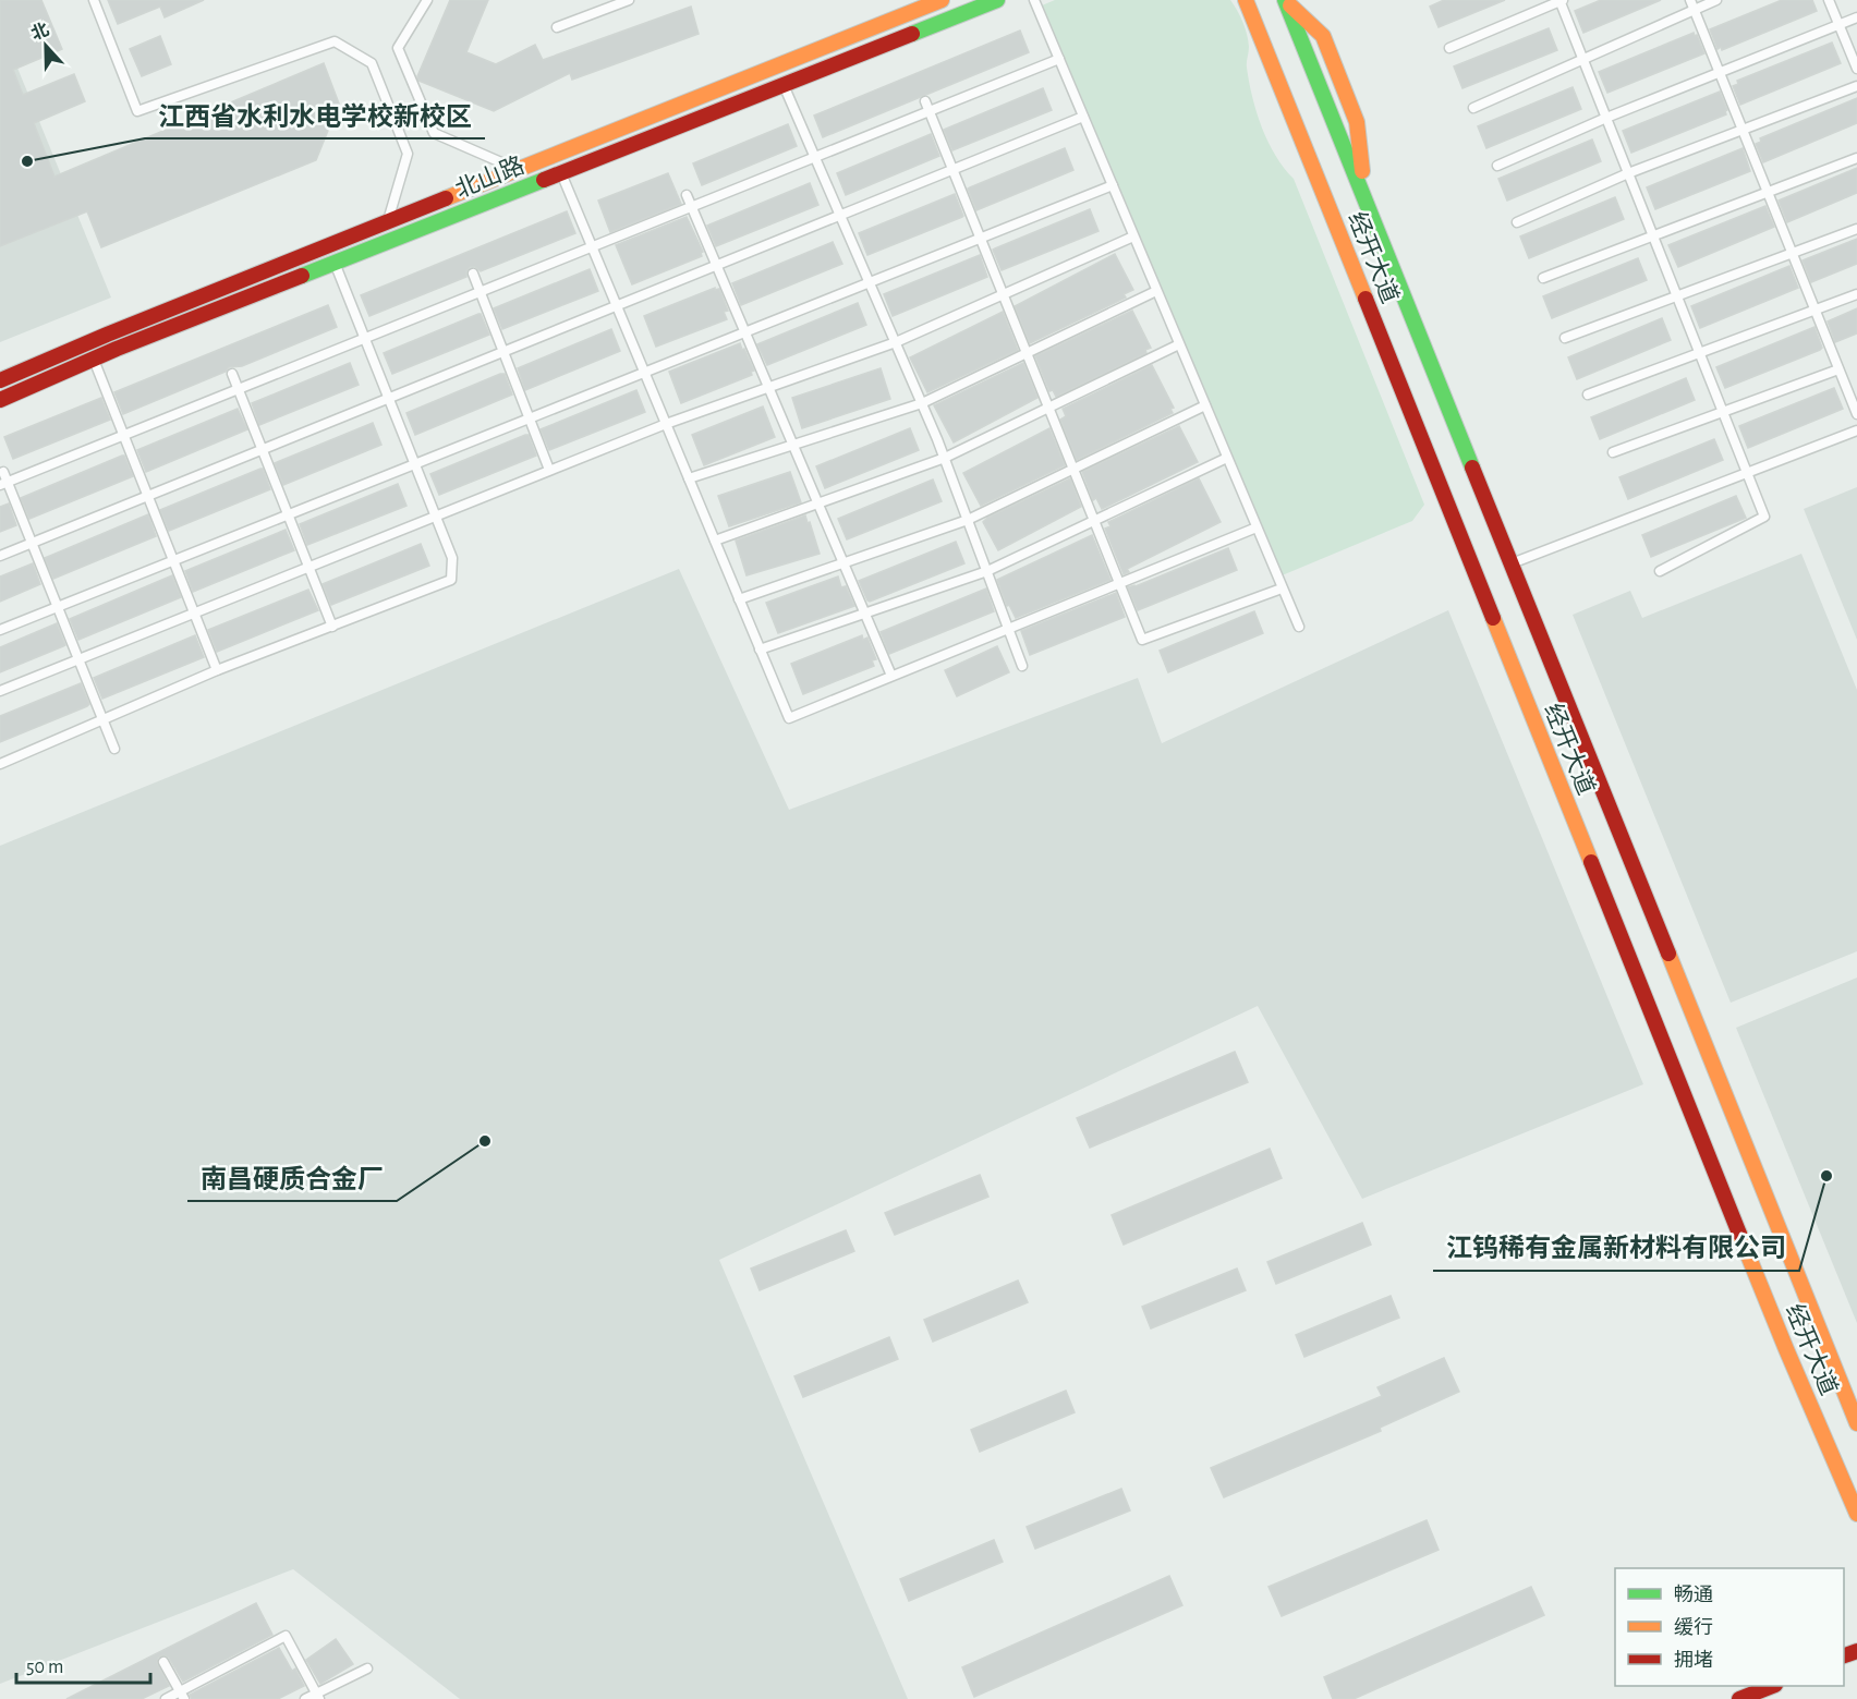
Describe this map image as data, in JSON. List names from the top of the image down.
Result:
{
  "streets": {
    "main road": ["北山路", "经开大道"]
  },
  "places": ["江西省水利水电学校新校区", "南昌硬质合金厂", "江钨稀有金属新材料有限公司"],
  "legend": ["畅通", "缓行", "拥堵"],
  "scale_bar": "50 m",
  "north": "top"
}
